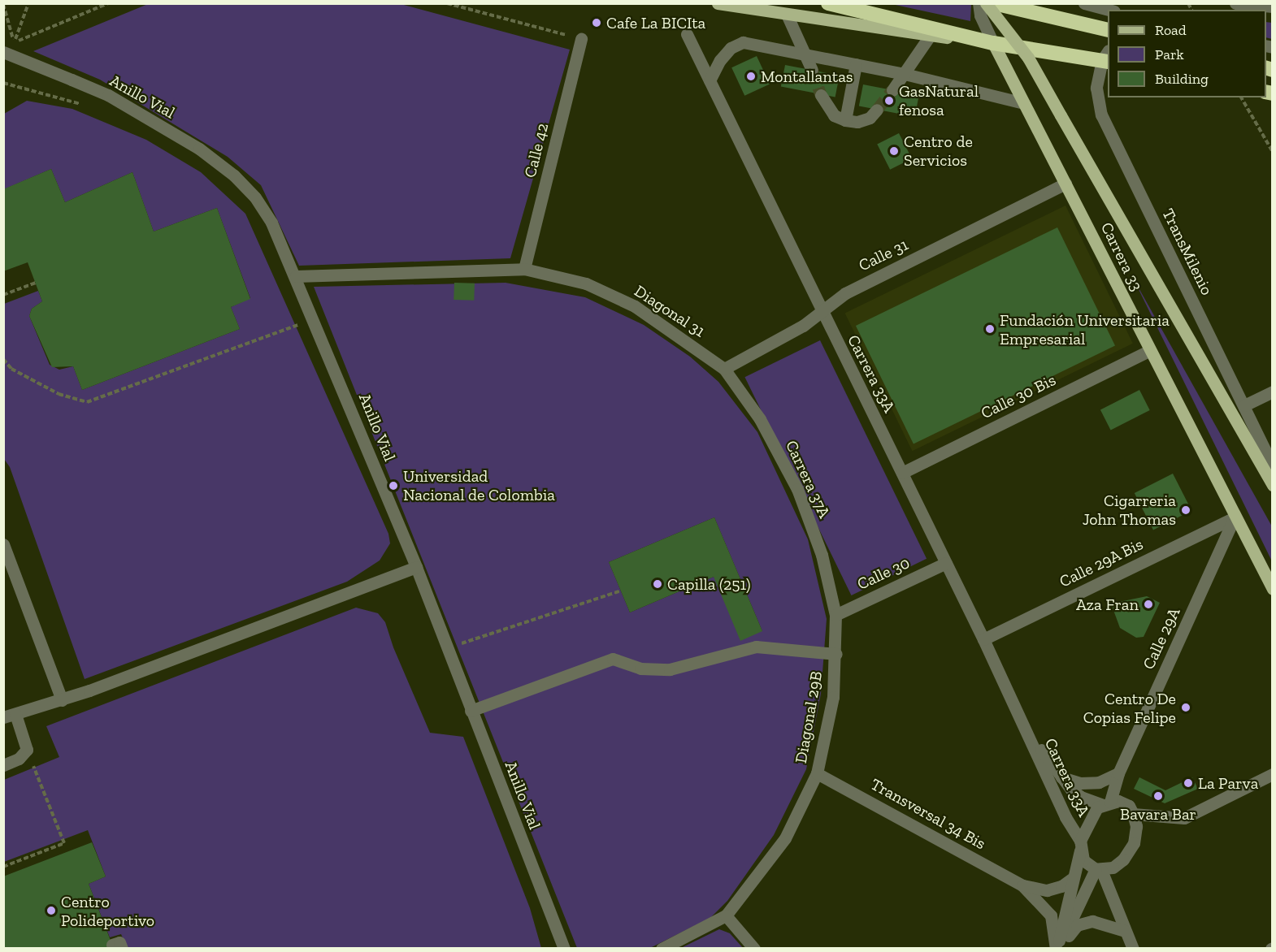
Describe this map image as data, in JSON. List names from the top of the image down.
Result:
{
  "streets": {
    "main road": ["Carrera 33"],
    "street": [
      "Anillo Vial",
      "Calle 42",
      "TransMilenio",
      "Calle 31",
      "Diagonal 31",
      "Carrera 33A",
      "Calle 30 Bis",
      "Carrera 37A",
      "Calle 29A Bis",
      "Calle 30",
      "Calle 29A",
      "Diagonal 29B",
      "Transversal 34 Bis"
    ]
  },
  "crossings": [
    ["Anillo Vial", "Diagonal 31"],
    ["Calle 42", "Diagonal 31"],
    ["Calle 31", "Carrera 33"],
    ["Calle 31", "Diagonal 31"],
    ["Calle 31", "Carrera 33A"],
    ["Calle 31", "Carrera 37A"],
    ["Carrera 33", "Calle 30 Bis"],
    ["Carrera 33", "Calle 29A Bis"],
    ["Carrera 33", "Calle 29A"],
    ["Diagonal 31", "Carrera 37A"],
    ["Carrera 33A", "Calle 30 Bis"],
    ["Carrera 33A", "Calle 29A Bis"],
    ["Carrera 33A", "Calle 30"],
    ["Carrera 33A", "Calle 29A"],
    ["Carrera 37A", "Calle 30"],
    ["Carrera 37A", "Diagonal 29B"],
    ["Calle 29A Bis", "Calle 29A"],
    ["Calle 30", "Diagonal 29B"],
    ["Diagonal 29B", "Transversal 34 Bis"]
  ],
  "places": [
    "Cafe La BICIta",
    "Montallantas",
    "GasNatural fenosa",
    "Centro de Servicios",
    "Fundación Universitaria Empresarial",
    "Universidad Nacional de Colombia",
    "Cigarreria John Thomas",
    "Capilla (251)",
    "Aza Fran",
    "Centro De Copias Felipe",
    "La Parva",
    "Bavara Bar",
    "Centro Polideportivo"
  ],
  "legend": ["Road", "Park", "Building"]
}
